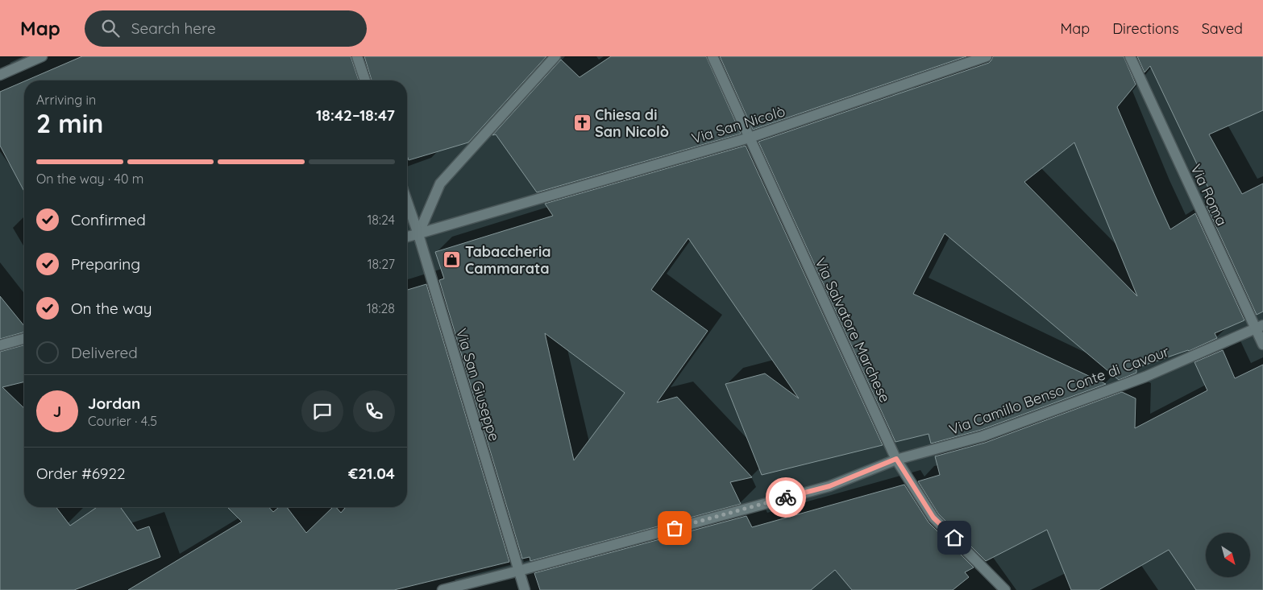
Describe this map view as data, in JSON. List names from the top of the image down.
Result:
{
  "streets": {
    "street": [
      "Via San Nicolò",
      "Via Roma",
      "Via Salvatore Marchese",
      "Via San Giuseppe",
      "Via Camillo Benso Conte di Cavour"
    ]
  },
  "crossings": [
    ["Via San Nicolò", "Via Salvatore Marchese"],
    ["Via San Nicolò", "Via San Giuseppe"],
    ["Via Roma", "Via Camillo Benso Conte di Cavour"],
    ["Via Salvatore Marchese", "Via Camillo Benso Conte di Cavour"],
    ["Via San Giuseppe", "Via Camillo Benso Conte di Cavour"]
  ],
  "places": {
    "church": ["Chiesa di San Nicolò"],
    "shop": ["Tabaccheria Cammarata"]
  },
  "north": "bottom right",
  "page": {
    "header": "Map",
    "search": "Search here",
    "nav": ["Map", "Directions", "Saved"],
    "heading": ["2 min", "Arriving in", "18:42–18:47"],
    "panel": [
      "Jordan",
      "Courier · 4.5",
      "Order #6922",
      "€21.04"
    ],
    "bar": "On the way · 40 m",
    "list": [
      ["Confirmed", "18:24"],
      ["Preparing", "18:27"],
      ["On the way", "18:28"],
      "Delivered"
    ],
    "round": "J"
  }
}
